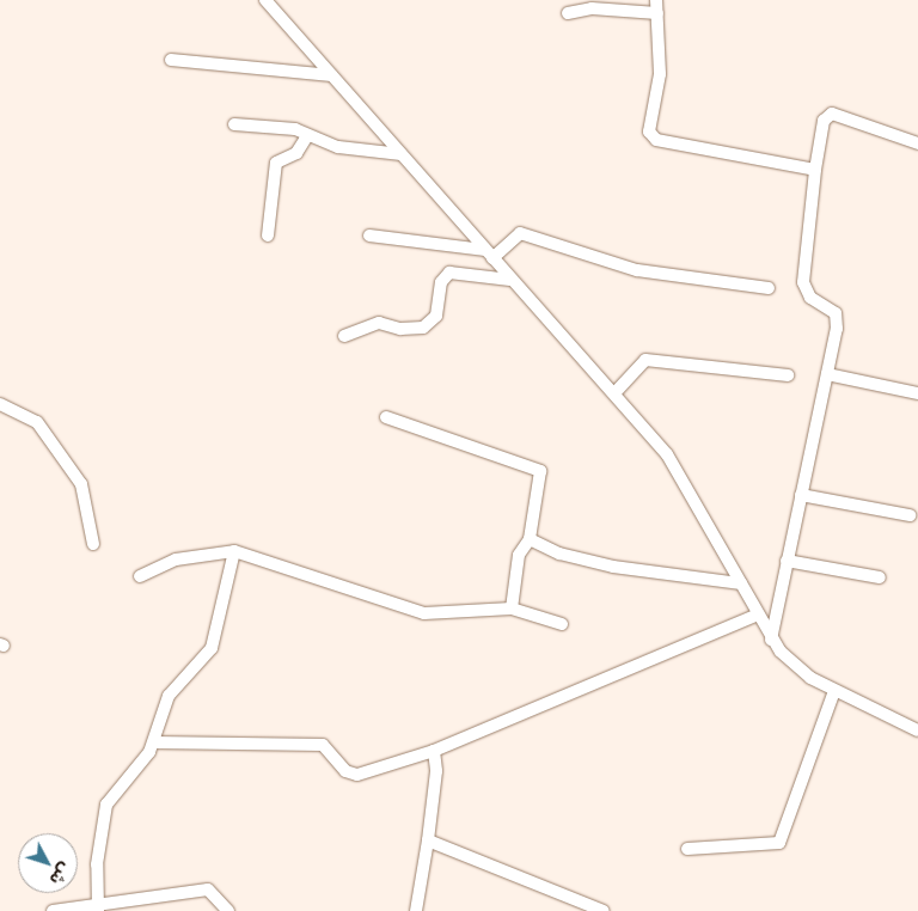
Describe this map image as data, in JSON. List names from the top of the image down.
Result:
{
  "north": "bottom right"
}
